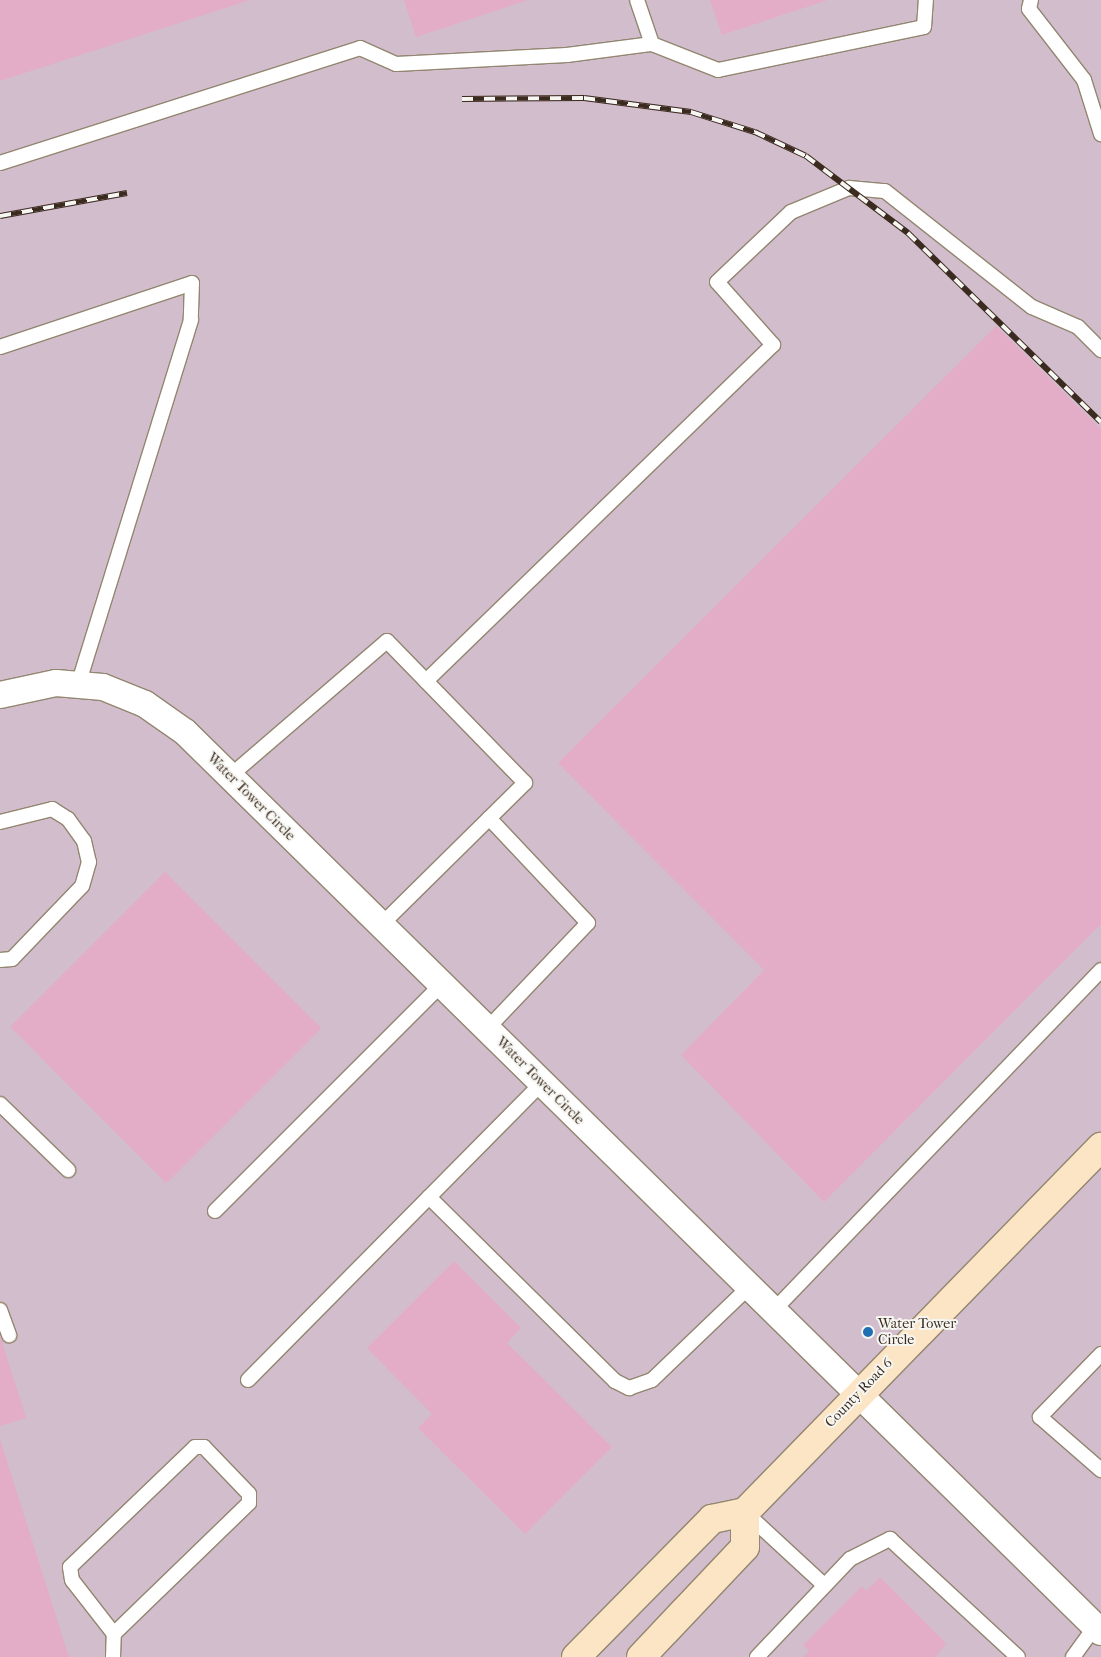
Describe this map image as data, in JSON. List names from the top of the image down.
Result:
{
  "streets": {
    "main road": ["County Road 6"],
    "street": ["Water Tower Circle"]
  },
  "crossings": [
    ["Water Tower Circle", "County Road 6"]
  ],
  "places": ["Water Tower Circle"]
}
